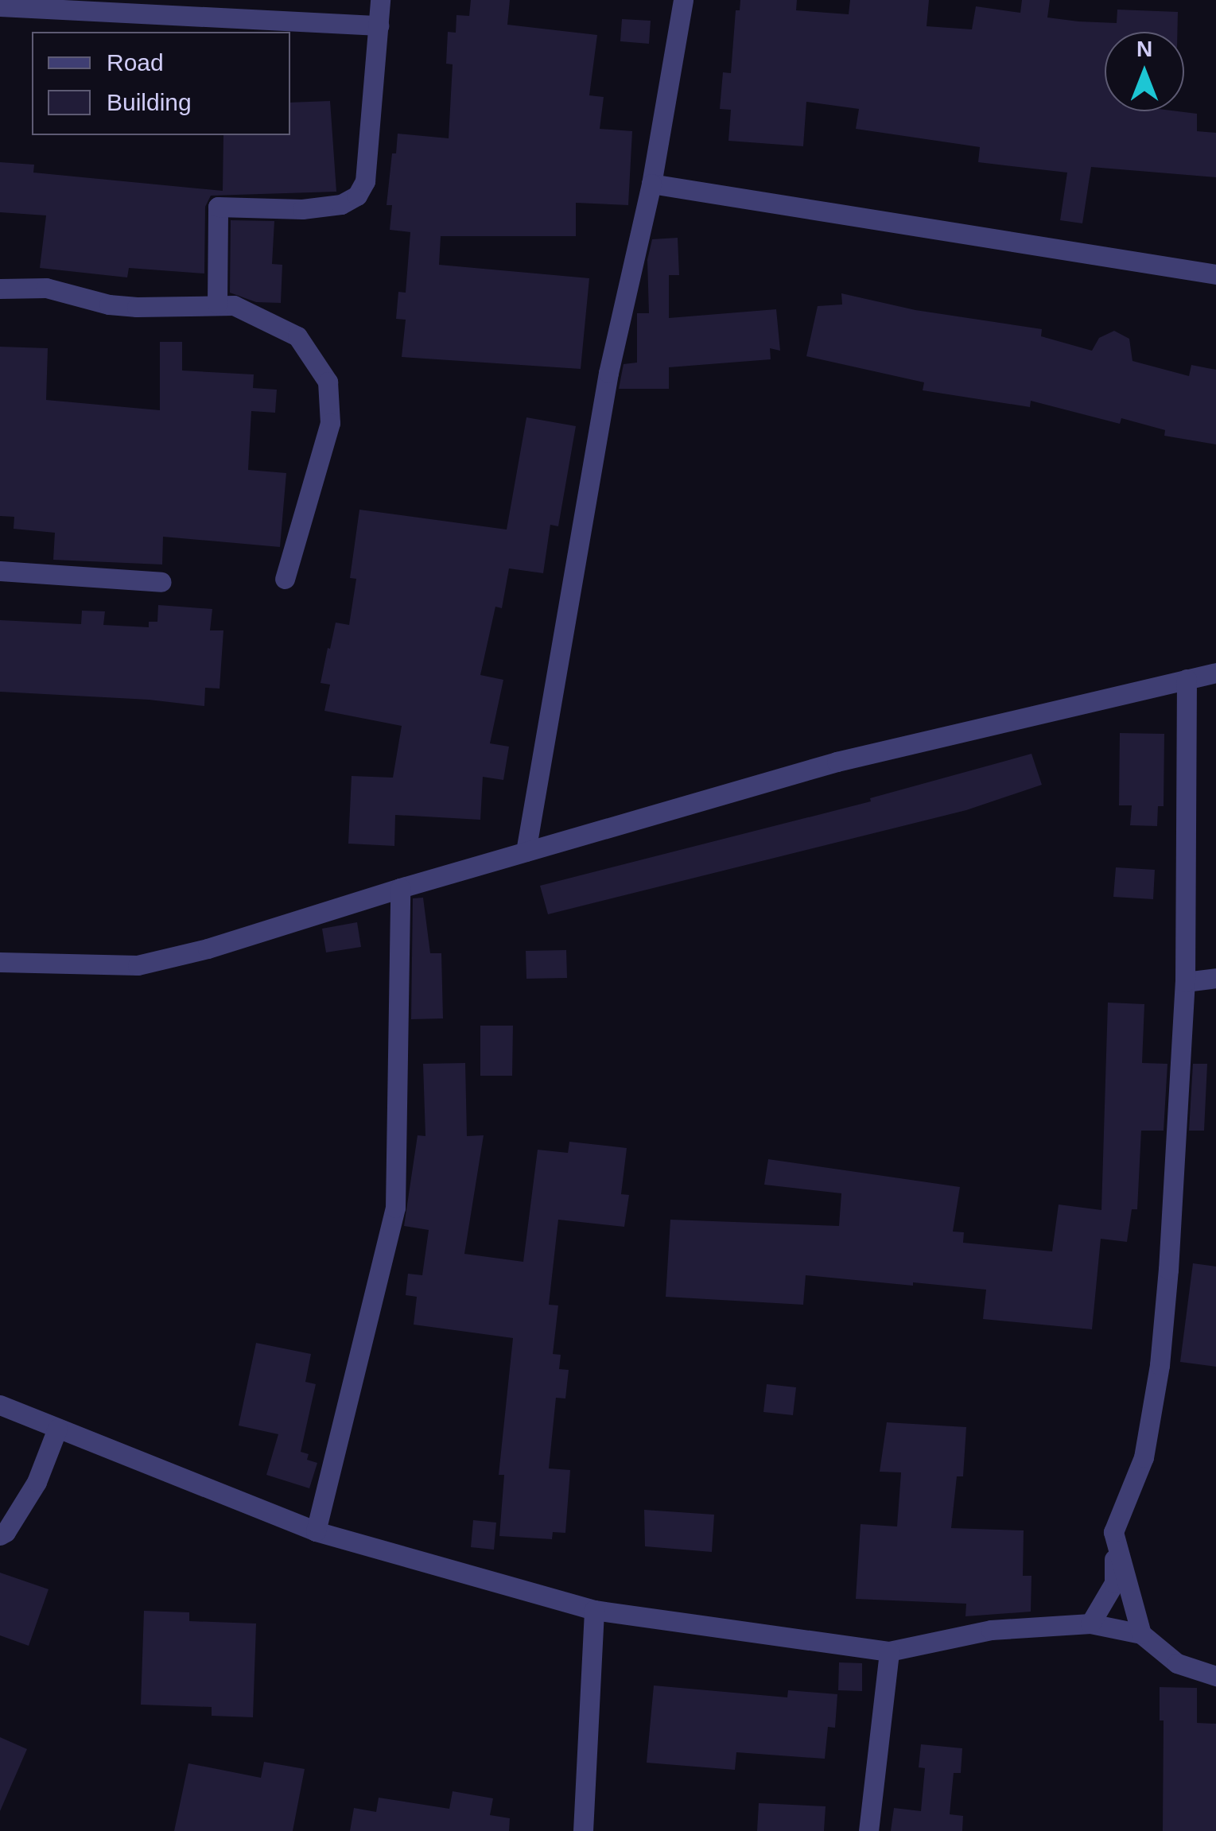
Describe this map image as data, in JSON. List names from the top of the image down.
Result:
{
  "legend": ["Road", "Building"],
  "north": "top"
}
